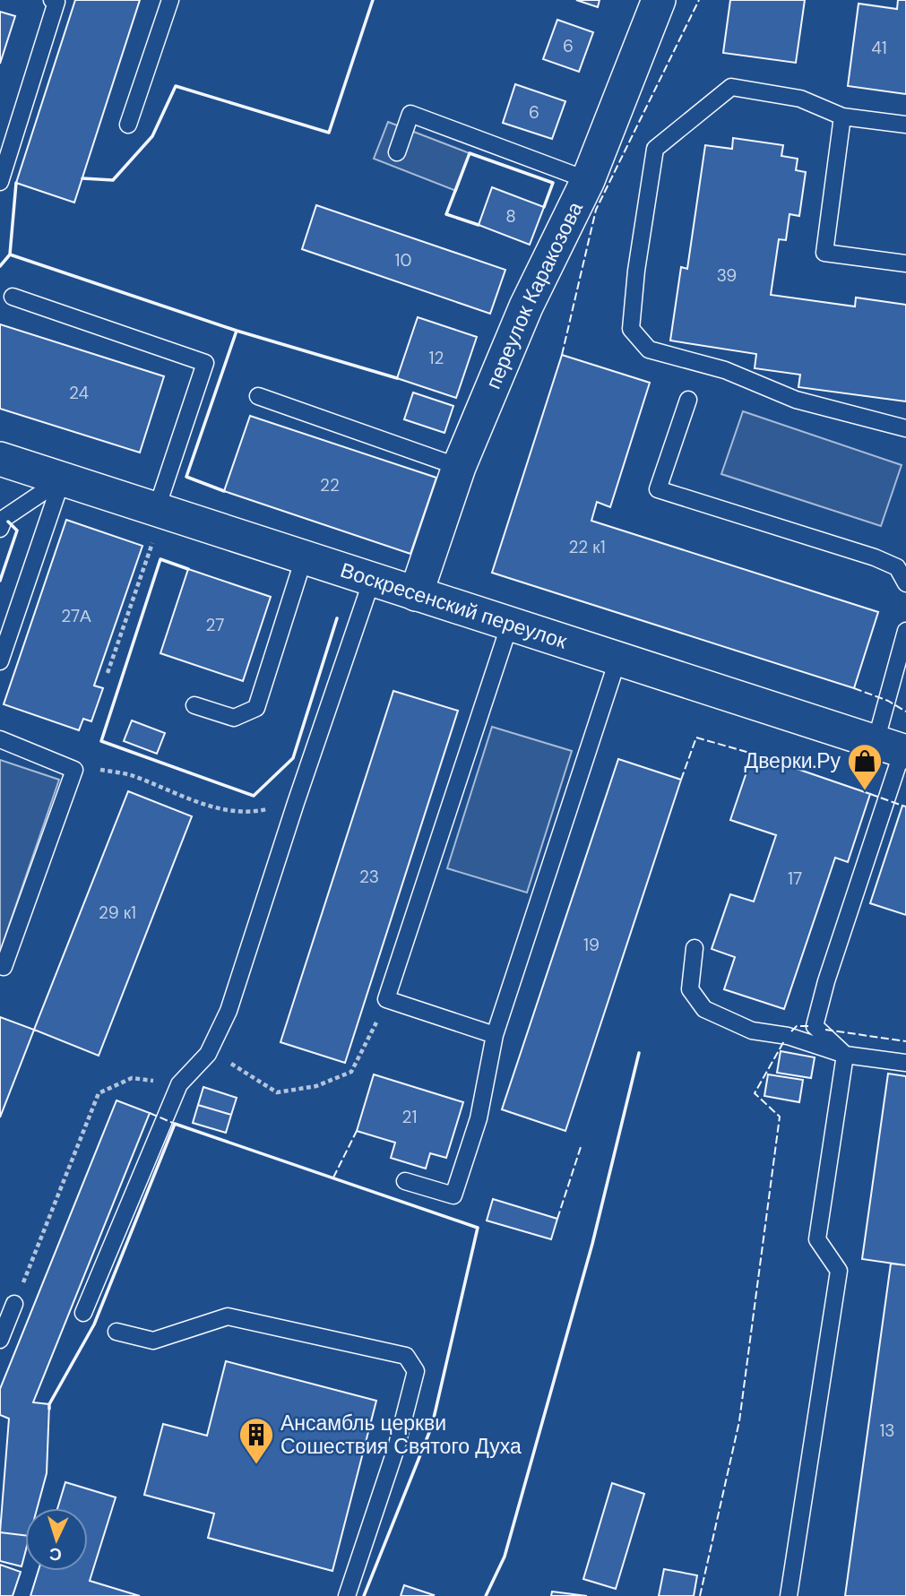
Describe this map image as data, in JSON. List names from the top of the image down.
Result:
{
  "streets": {
    "street": ["переулок Каракозова", "Воскресенский переулок"]
  },
  "crossings": [
    ["переулок Каракозова", "Воскресенский переулок"]
  ],
  "places": {
    "shop": ["Дверки.Ру"],
    "building": ["Ансамбль церкви Сошествия Святого Духа"]
  },
  "house_numbers": [
    "6",
    "41",
    "6",
    "8",
    "10",
    "39",
    "12",
    "24",
    "22",
    "22 к1",
    "27А",
    "27",
    "23",
    "17",
    "29 к1",
    "19",
    "21",
    "13"
  ],
  "north": "bottom"
}
